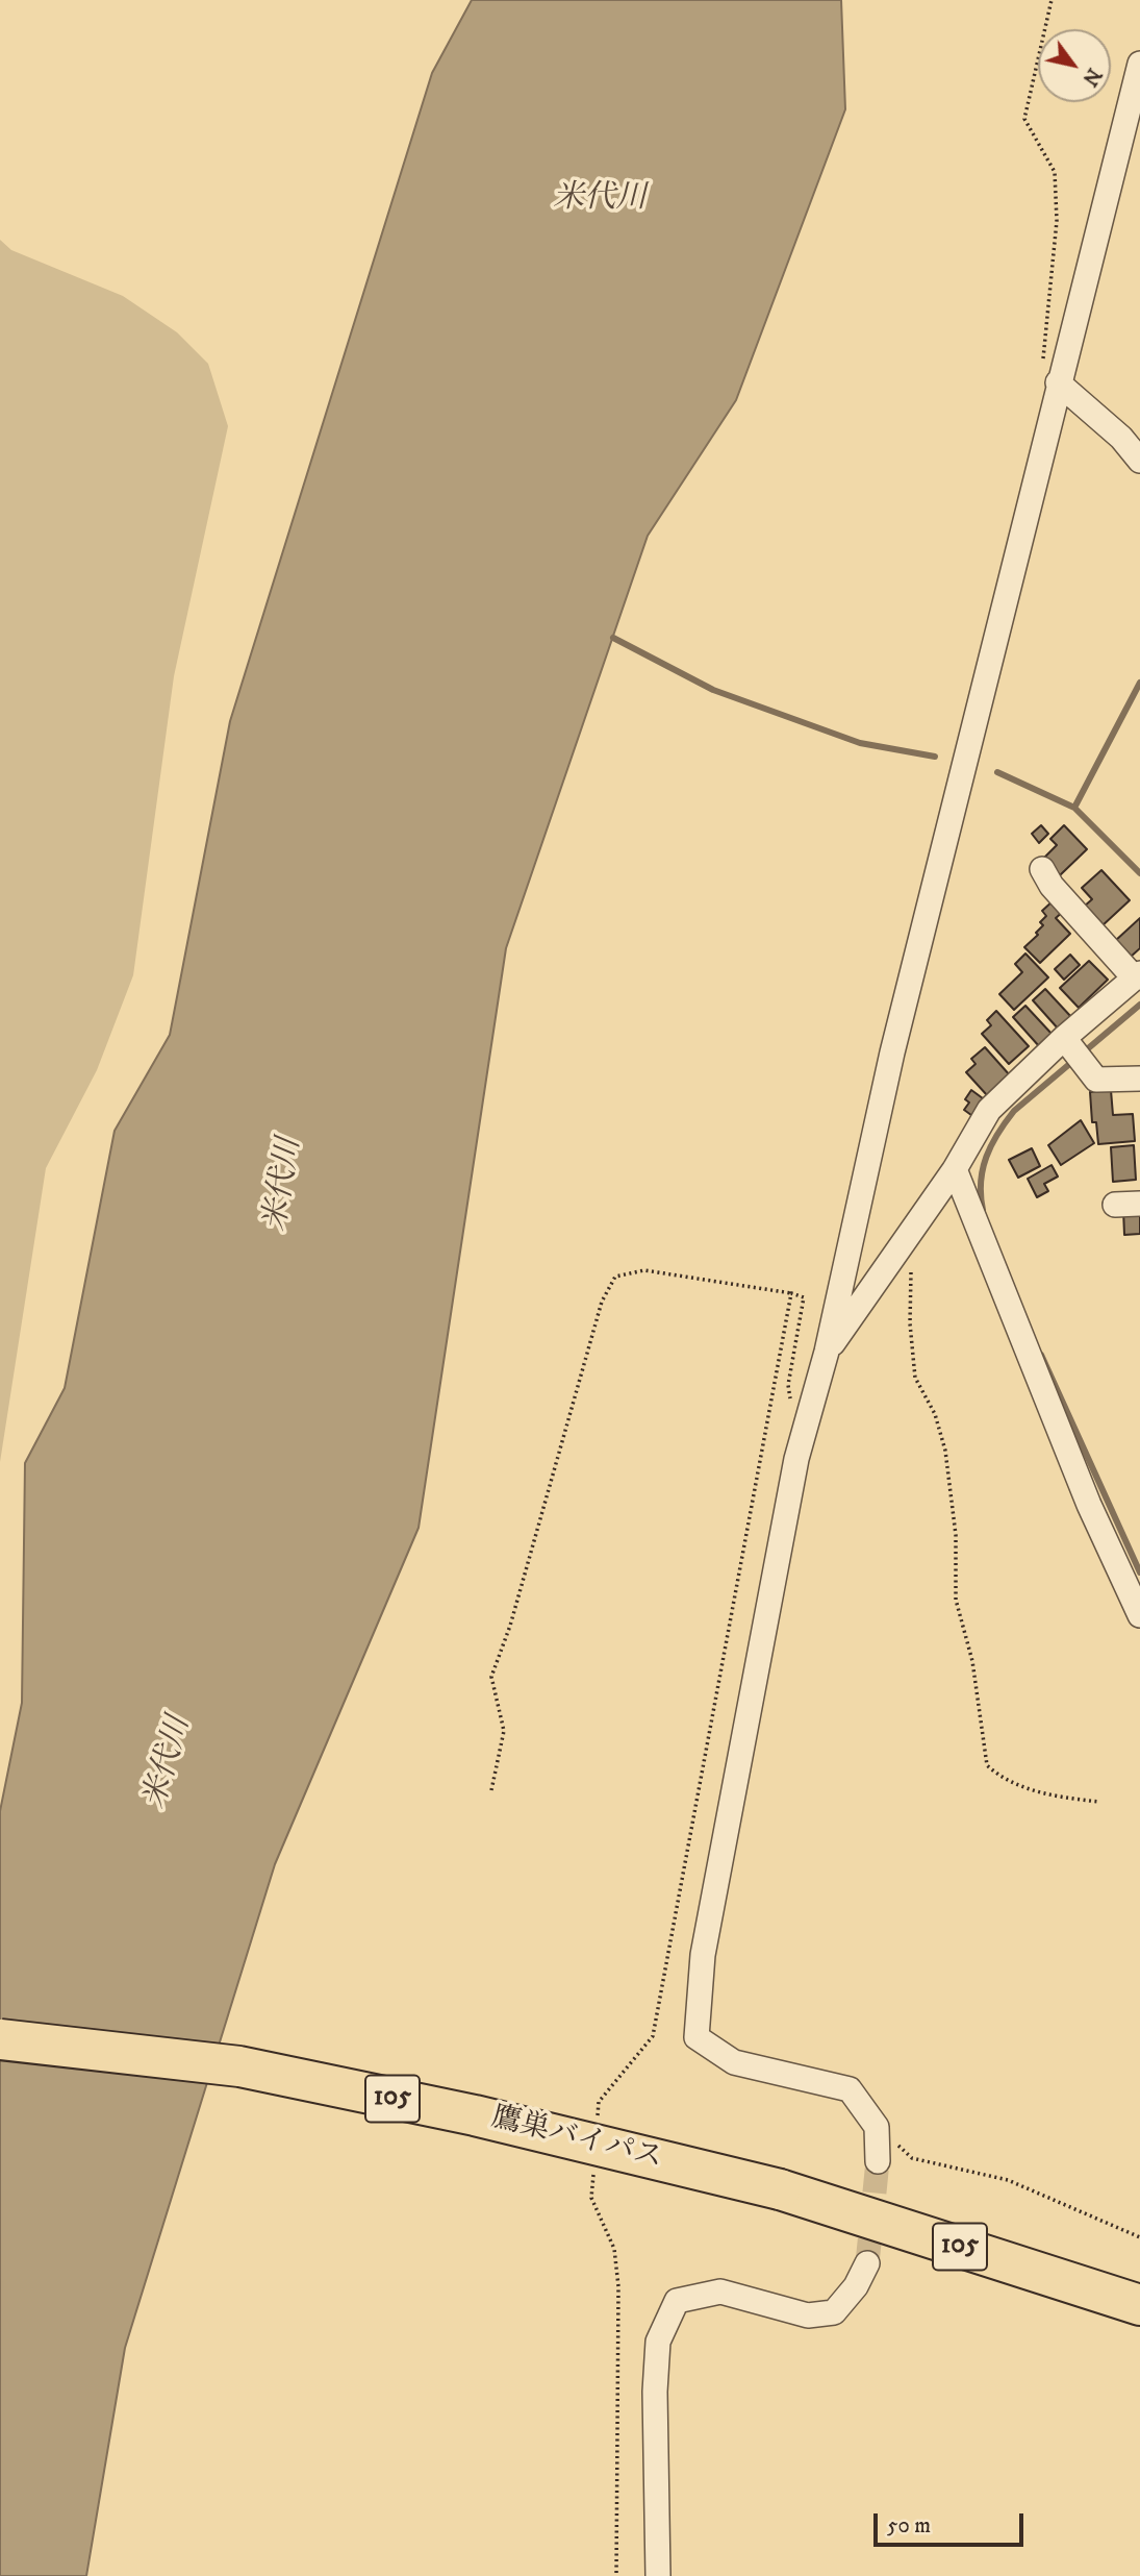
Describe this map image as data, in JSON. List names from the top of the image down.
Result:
{
  "streets": {
    "highway": ["105", "鷹巣バイパス"]
  },
  "water": ["米代川"],
  "scale_bar": "50 m",
  "north": "bottom right"
}
